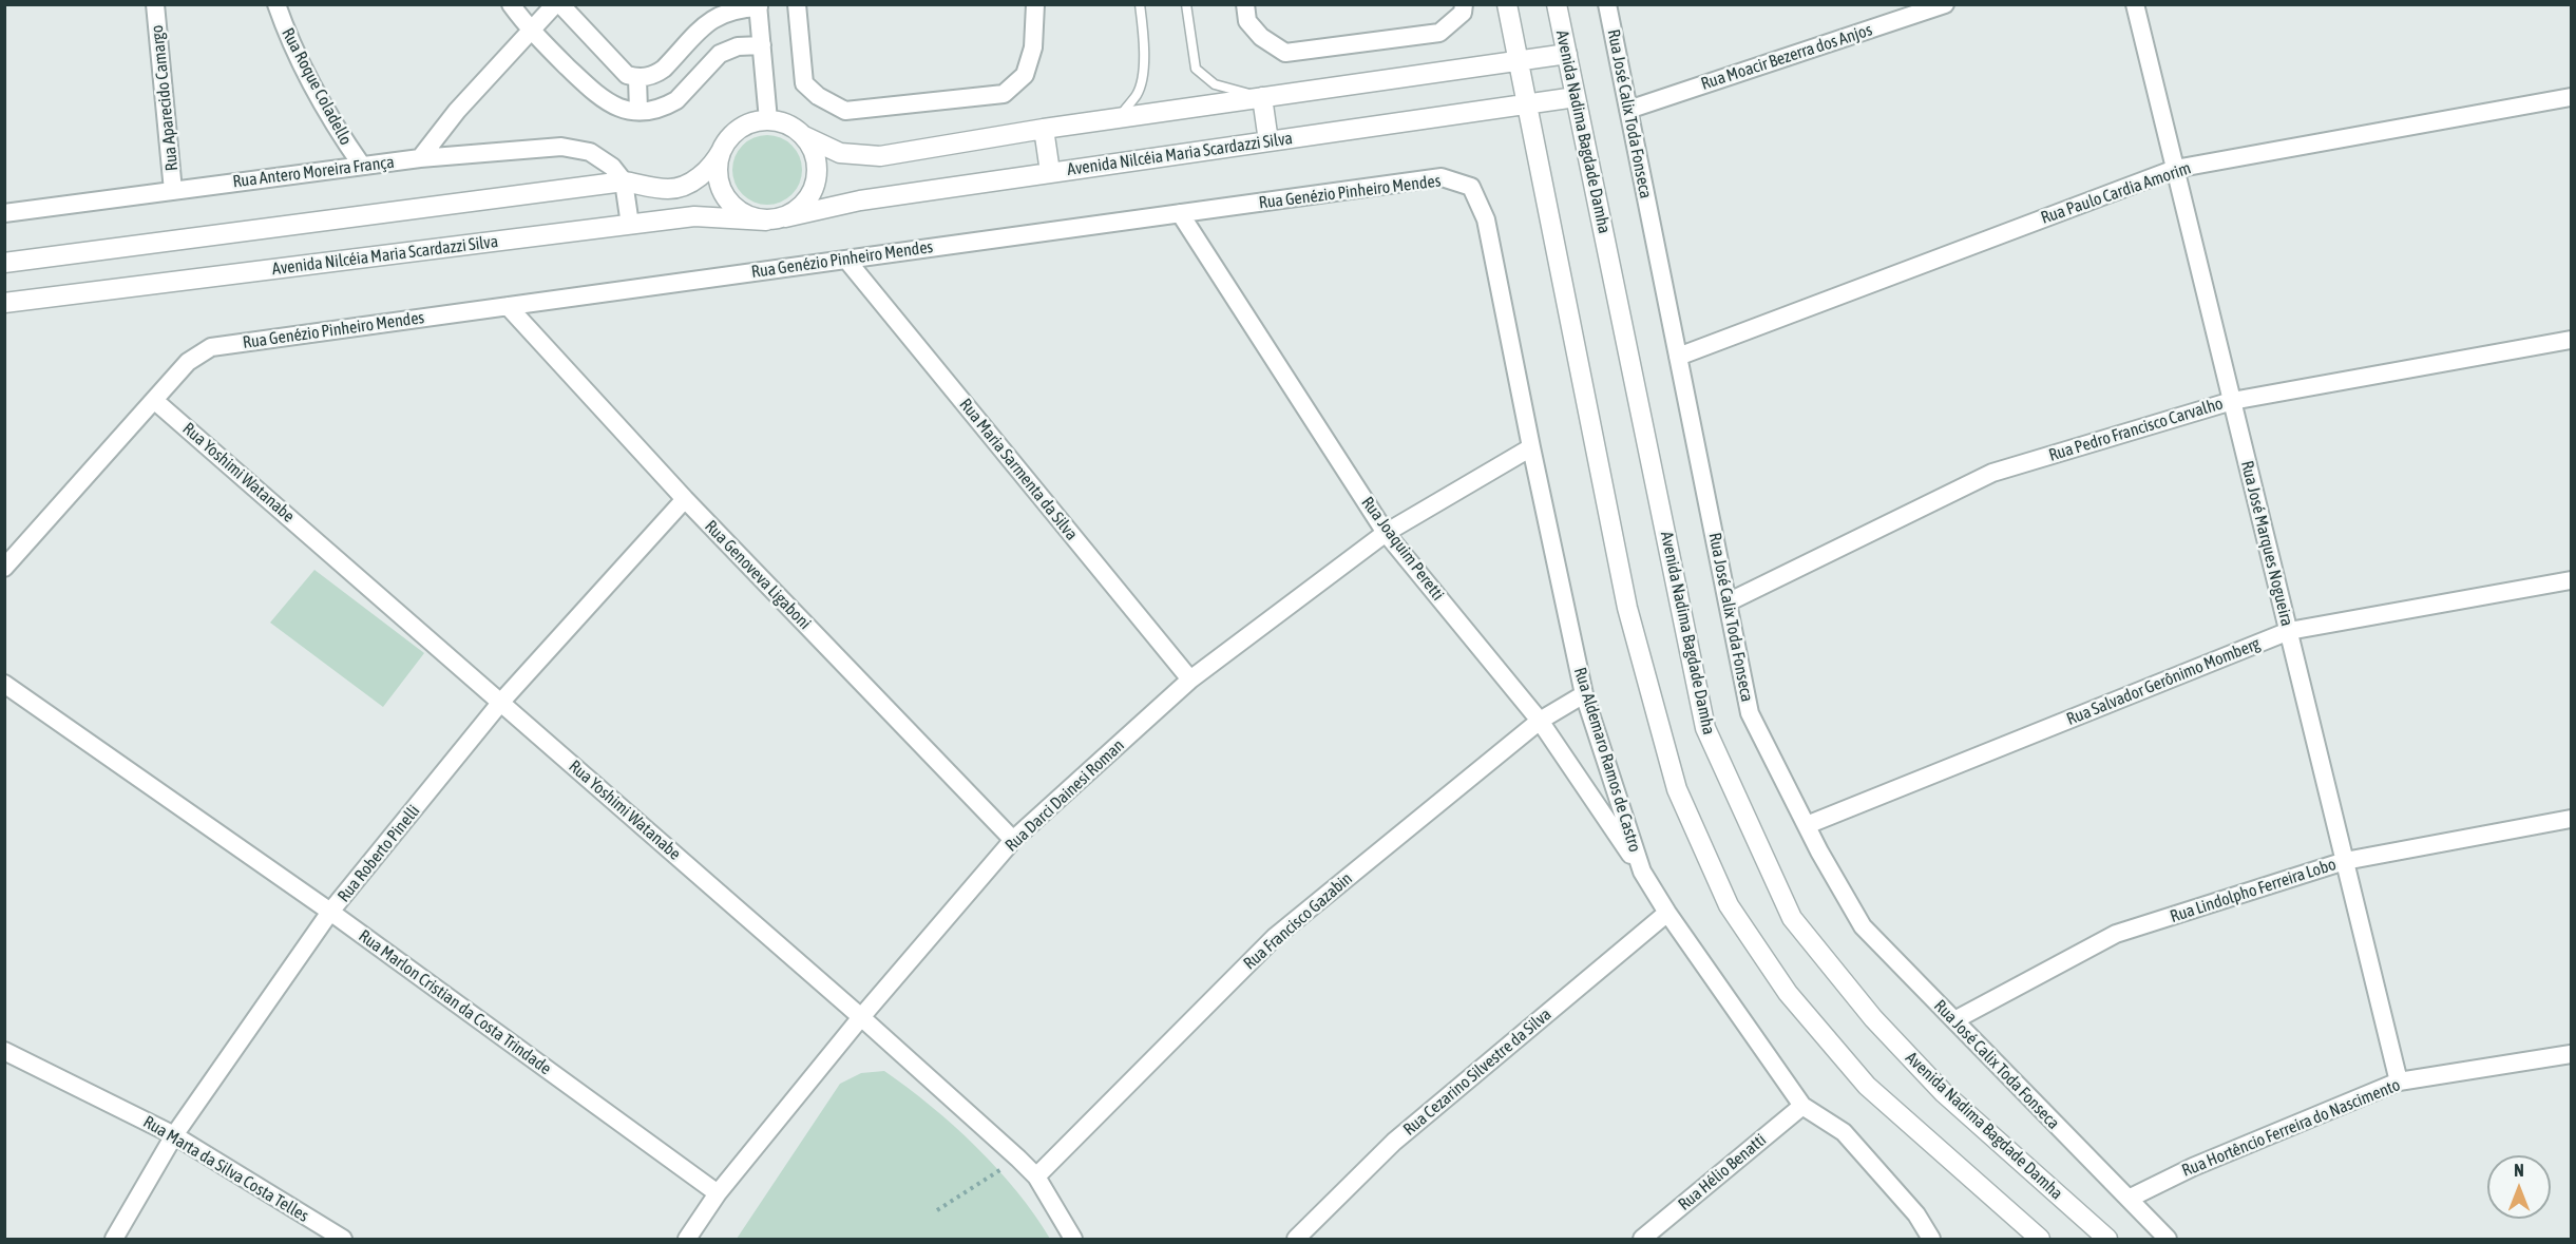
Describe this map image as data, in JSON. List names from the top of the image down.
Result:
{
  "streets": {
    "street": [
      "Rua Moacir Bezerra dos Anjos",
      "Rua Roque Coladello",
      "Rua Aparecido Camargo",
      "Rua José Calix Toda Fonseca",
      "Avenida Nadima Bagdade Damha",
      "Avenida Nilcéia Maria Scardazzi Silva",
      "Rua Antero Moreira França",
      "Rua Genézio Pinheiro Mendes",
      "Rua Paulo Cardia Amorim",
      "Rua Pedro Francisco Carvalho",
      "Rua Maria Sarmenta da Silva",
      "Rua Yoshimi Watanabe",
      "Rua José Marques Nogueira",
      "Rua Joaquim Peretti",
      "Rua Genoveva Ligaboni",
      "Rua Salvador Gerônimo Momberg",
      "Rua Aldemaro Ramos de Castro",
      "Rua Darci Dainesi Roman",
      "Rua Roberto Pinelli",
      "Rua Lindolpho Ferreira Lobo",
      "Rua Francisco Gazabin",
      "Rua Marlon Cristian da Costa Trindade",
      "Rua Cezarino Silvestre da Silva",
      "Rua Hortêncio Ferreira do Nascimento",
      "Rua Marta da Silva Costa Telles",
      "Rua Hélio Benatti"
    ]
  },
  "crossings": [
    ["Rua Moacir Bezerra dos Anjos", "Rua José Calix Toda Fonseca"],
    ["Rua Roque Coladello", "Rua Antero Moreira França"],
    ["Rua Aparecido Camargo", "Rua Antero Moreira França"],
    ["Rua José Calix Toda Fonseca", "Rua Paulo Cardia Amorim"],
    ["Rua José Calix Toda Fonseca", "Rua Pedro Francisco Carvalho"],
    ["Rua José Calix Toda Fonseca", "Rua Salvador Gerônimo Momberg"],
    ["Rua José Calix Toda Fonseca", "Rua Lindolpho Ferreira Lobo"],
    ["Rua José Calix Toda Fonseca", "Rua Hortêncio Ferreira do Nascimento"],
    ["Avenida Nadima Bagdade Damha", "Avenida Nilcéia Maria Scardazzi Silva"],
    ["Rua Genézio Pinheiro Mendes", "Rua Maria Sarmenta da Silva"],
    ["Rua Genézio Pinheiro Mendes", "Rua Yoshimi Watanabe"],
    ["Rua Genézio Pinheiro Mendes", "Rua Joaquim Peretti"],
    ["Rua Genézio Pinheiro Mendes", "Rua Genoveva Ligaboni"],
    ["Rua Genézio Pinheiro Mendes", "Rua Aldemaro Ramos de Castro"],
    ["Rua Paulo Cardia Amorim", "Rua José Marques Nogueira"],
    ["Rua Pedro Francisco Carvalho", "Rua José Marques Nogueira"],
    ["Rua Maria Sarmenta da Silva", "Rua Darci Dainesi Roman"],
    ["Rua Yoshimi Watanabe", "Rua Darci Dainesi Roman"],
    ["Rua Yoshimi Watanabe", "Rua Roberto Pinelli"],
    ["Rua Yoshimi Watanabe", "Rua Francisco Gazabin"],
    ["Rua José Marques Nogueira", "Rua Salvador Gerônimo Momberg"],
    ["Rua José Marques Nogueira", "Rua Lindolpho Ferreira Lobo"],
    ["Rua José Marques Nogueira", "Rua Hortêncio Ferreira do Nascimento"],
    ["Rua Joaquim Peretti", "Rua Aldemaro Ramos de Castro"],
    ["Rua Joaquim Peretti", "Rua Darci Dainesi Roman"],
    ["Rua Joaquim Peretti", "Rua Francisco Gazabin"],
    ["Rua Genoveva Ligaboni", "Rua Darci Dainesi Roman"],
    ["Rua Genoveva Ligaboni", "Rua Roberto Pinelli"],
    ["Rua Aldemaro Ramos de Castro", "Rua Darci Dainesi Roman"],
    ["Rua Aldemaro Ramos de Castro", "Rua Francisco Gazabin"],
    ["Rua Aldemaro Ramos de Castro", "Rua Cezarino Silvestre da Silva"],
    ["Rua Aldemaro Ramos de Castro", "Rua Hélio Benatti"],
    ["Rua Darci Dainesi Roman", "Rua Marlon Cristian da Costa Trindade"],
    ["Rua Roberto Pinelli", "Rua Marlon Cristian da Costa Trindade"],
    ["Rua Roberto Pinelli", "Rua Marta da Silva Costa Telles"]
  ],
  "north": "top"
}
